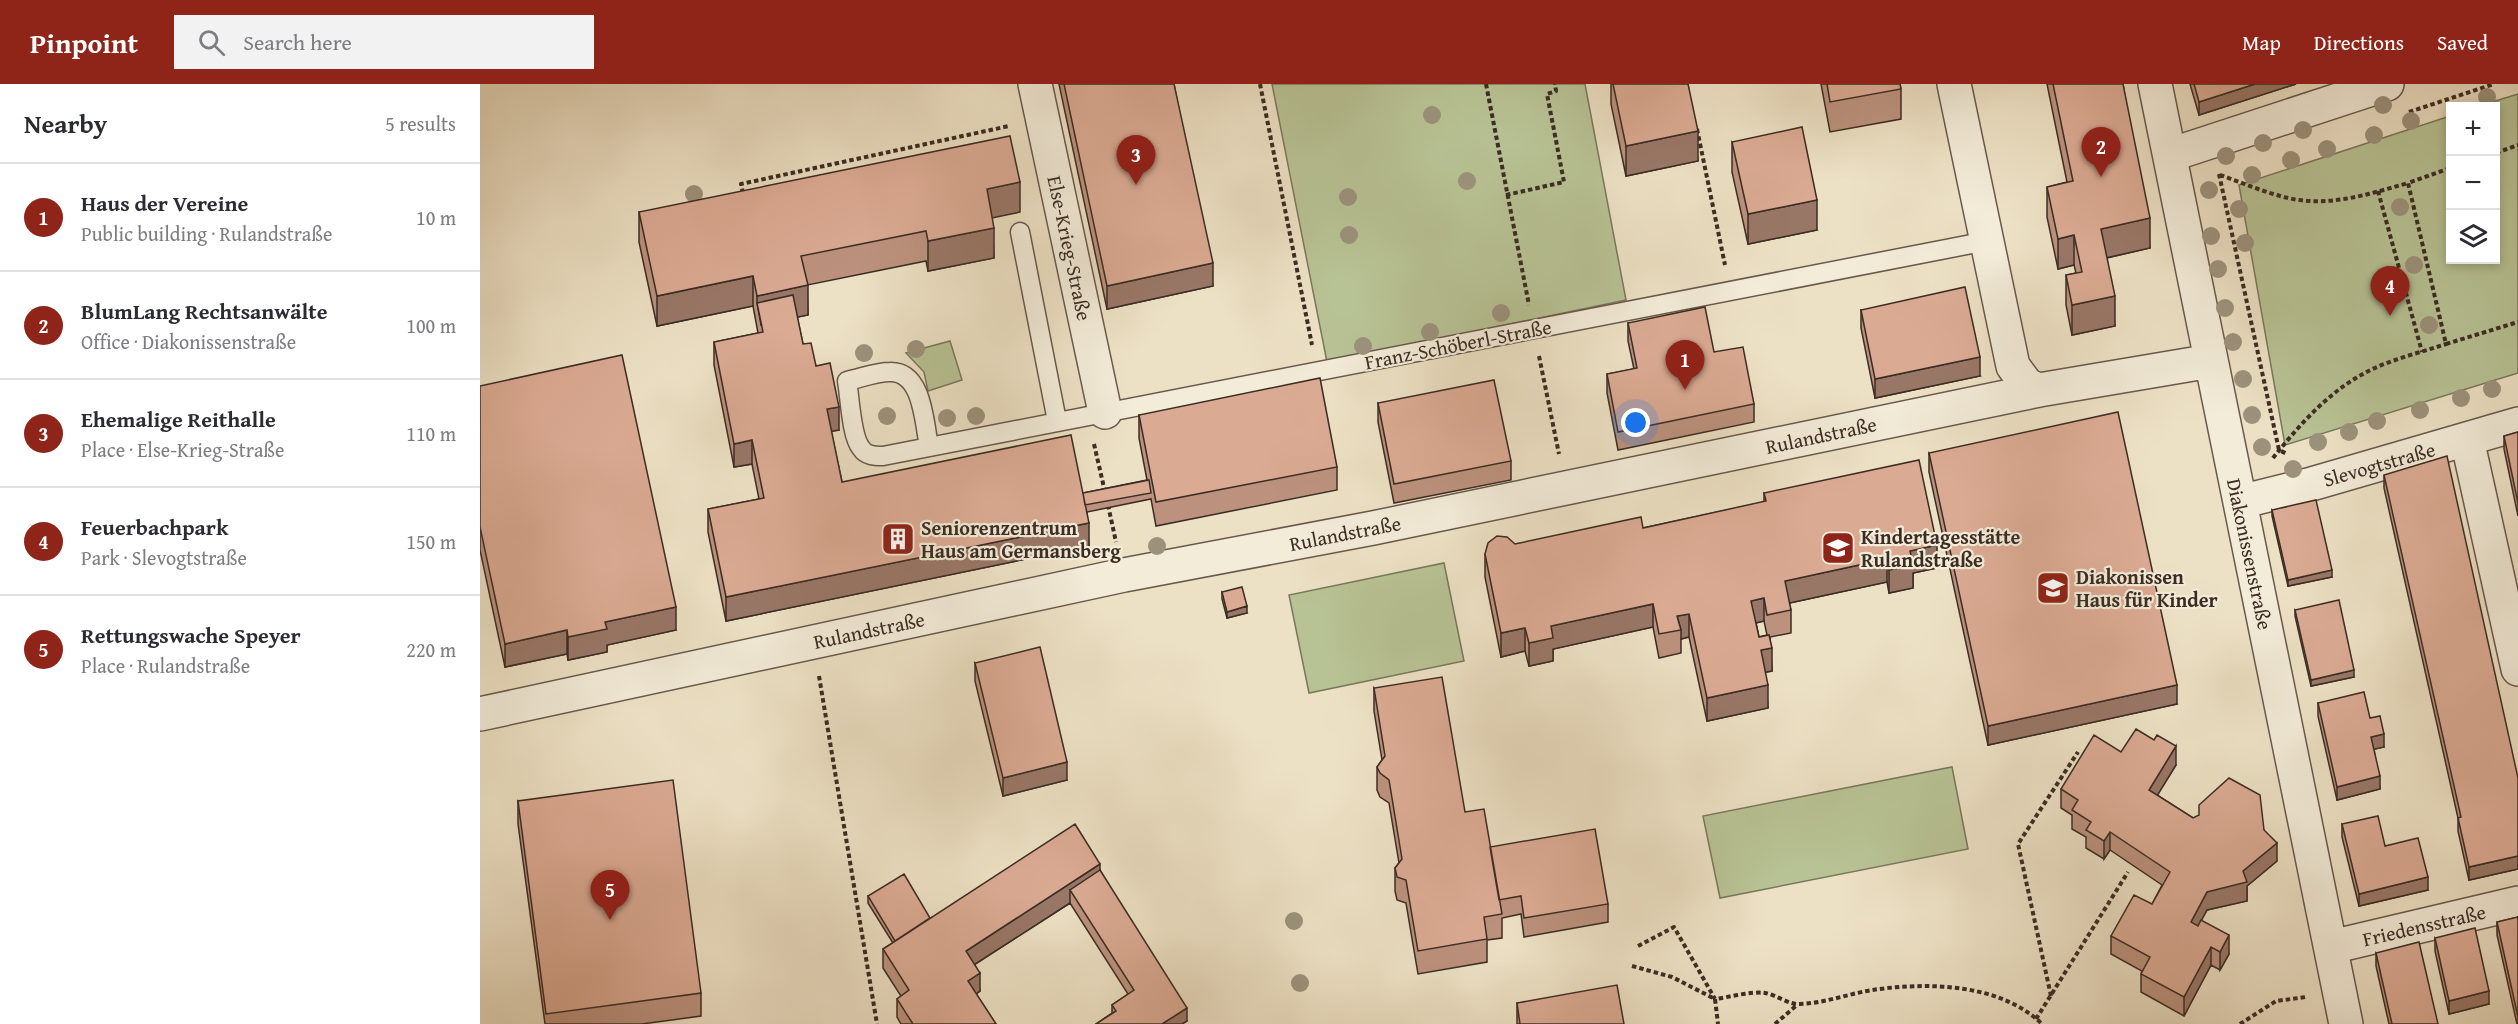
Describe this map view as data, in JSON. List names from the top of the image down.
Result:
{
  "streets": {
    "street": [
      "Else-Krieg-Straße",
      "Rulandstraße",
      "Slevogtstraße",
      "Diakonissenstraße",
      "Friedensstraße"
    ],
    "lane": ["Franz-Schöberl-Straße"]
  },
  "crossings": [
    ["Else-Krieg-Straße", "Franz-Schöberl-Straße"],
    ["Rulandstraße", "Diakonissenstraße"],
    ["Slevogtstraße", "Diakonissenstraße"],
    ["Diakonissenstraße", "Friedensstraße"]
  ],
  "places": {
    "building": ["Seniorenzentrum Haus am Germansberg"],
    "school or university": ["Kindertagesstätte Rulandstraße", "Diakonissen Haus für Kinder"]
  },
  "page": {
    "header": "Pinpoint",
    "search": "Search here",
    "nav": ["Map", "Directions", "Saved"],
    "heading": ["Nearby", "5 results"],
    "map_buttons": ["+", "−"],
    "pins": [
      "2",
      "3",
      "4",
      "1",
      "5"
    ],
    "list": [
      {
        "mark": "1",
        "name": "Haus der Vereine",
        "note": "Public building · Rulandstraße",
        "value": "10 m"
      },
      {
        "mark": "2",
        "name": "BlumLang Rechtsanwälte",
        "note": "Office · Diakonissenstraße",
        "value": "100 m"
      },
      {
        "mark": "3",
        "name": "Ehemalige Reithalle",
        "note": "Place · Else-Krieg-Straße",
        "value": "110 m"
      },
      {
        "mark": "4",
        "name": "Feuerbachpark",
        "note": "Park · Slevogtstraße",
        "value": "150 m"
      },
      {
        "mark": "5",
        "name": "Rettungswache Speyer",
        "note": "Place · Rulandstraße",
        "value": "220 m"
      }
    ]
  }
}
